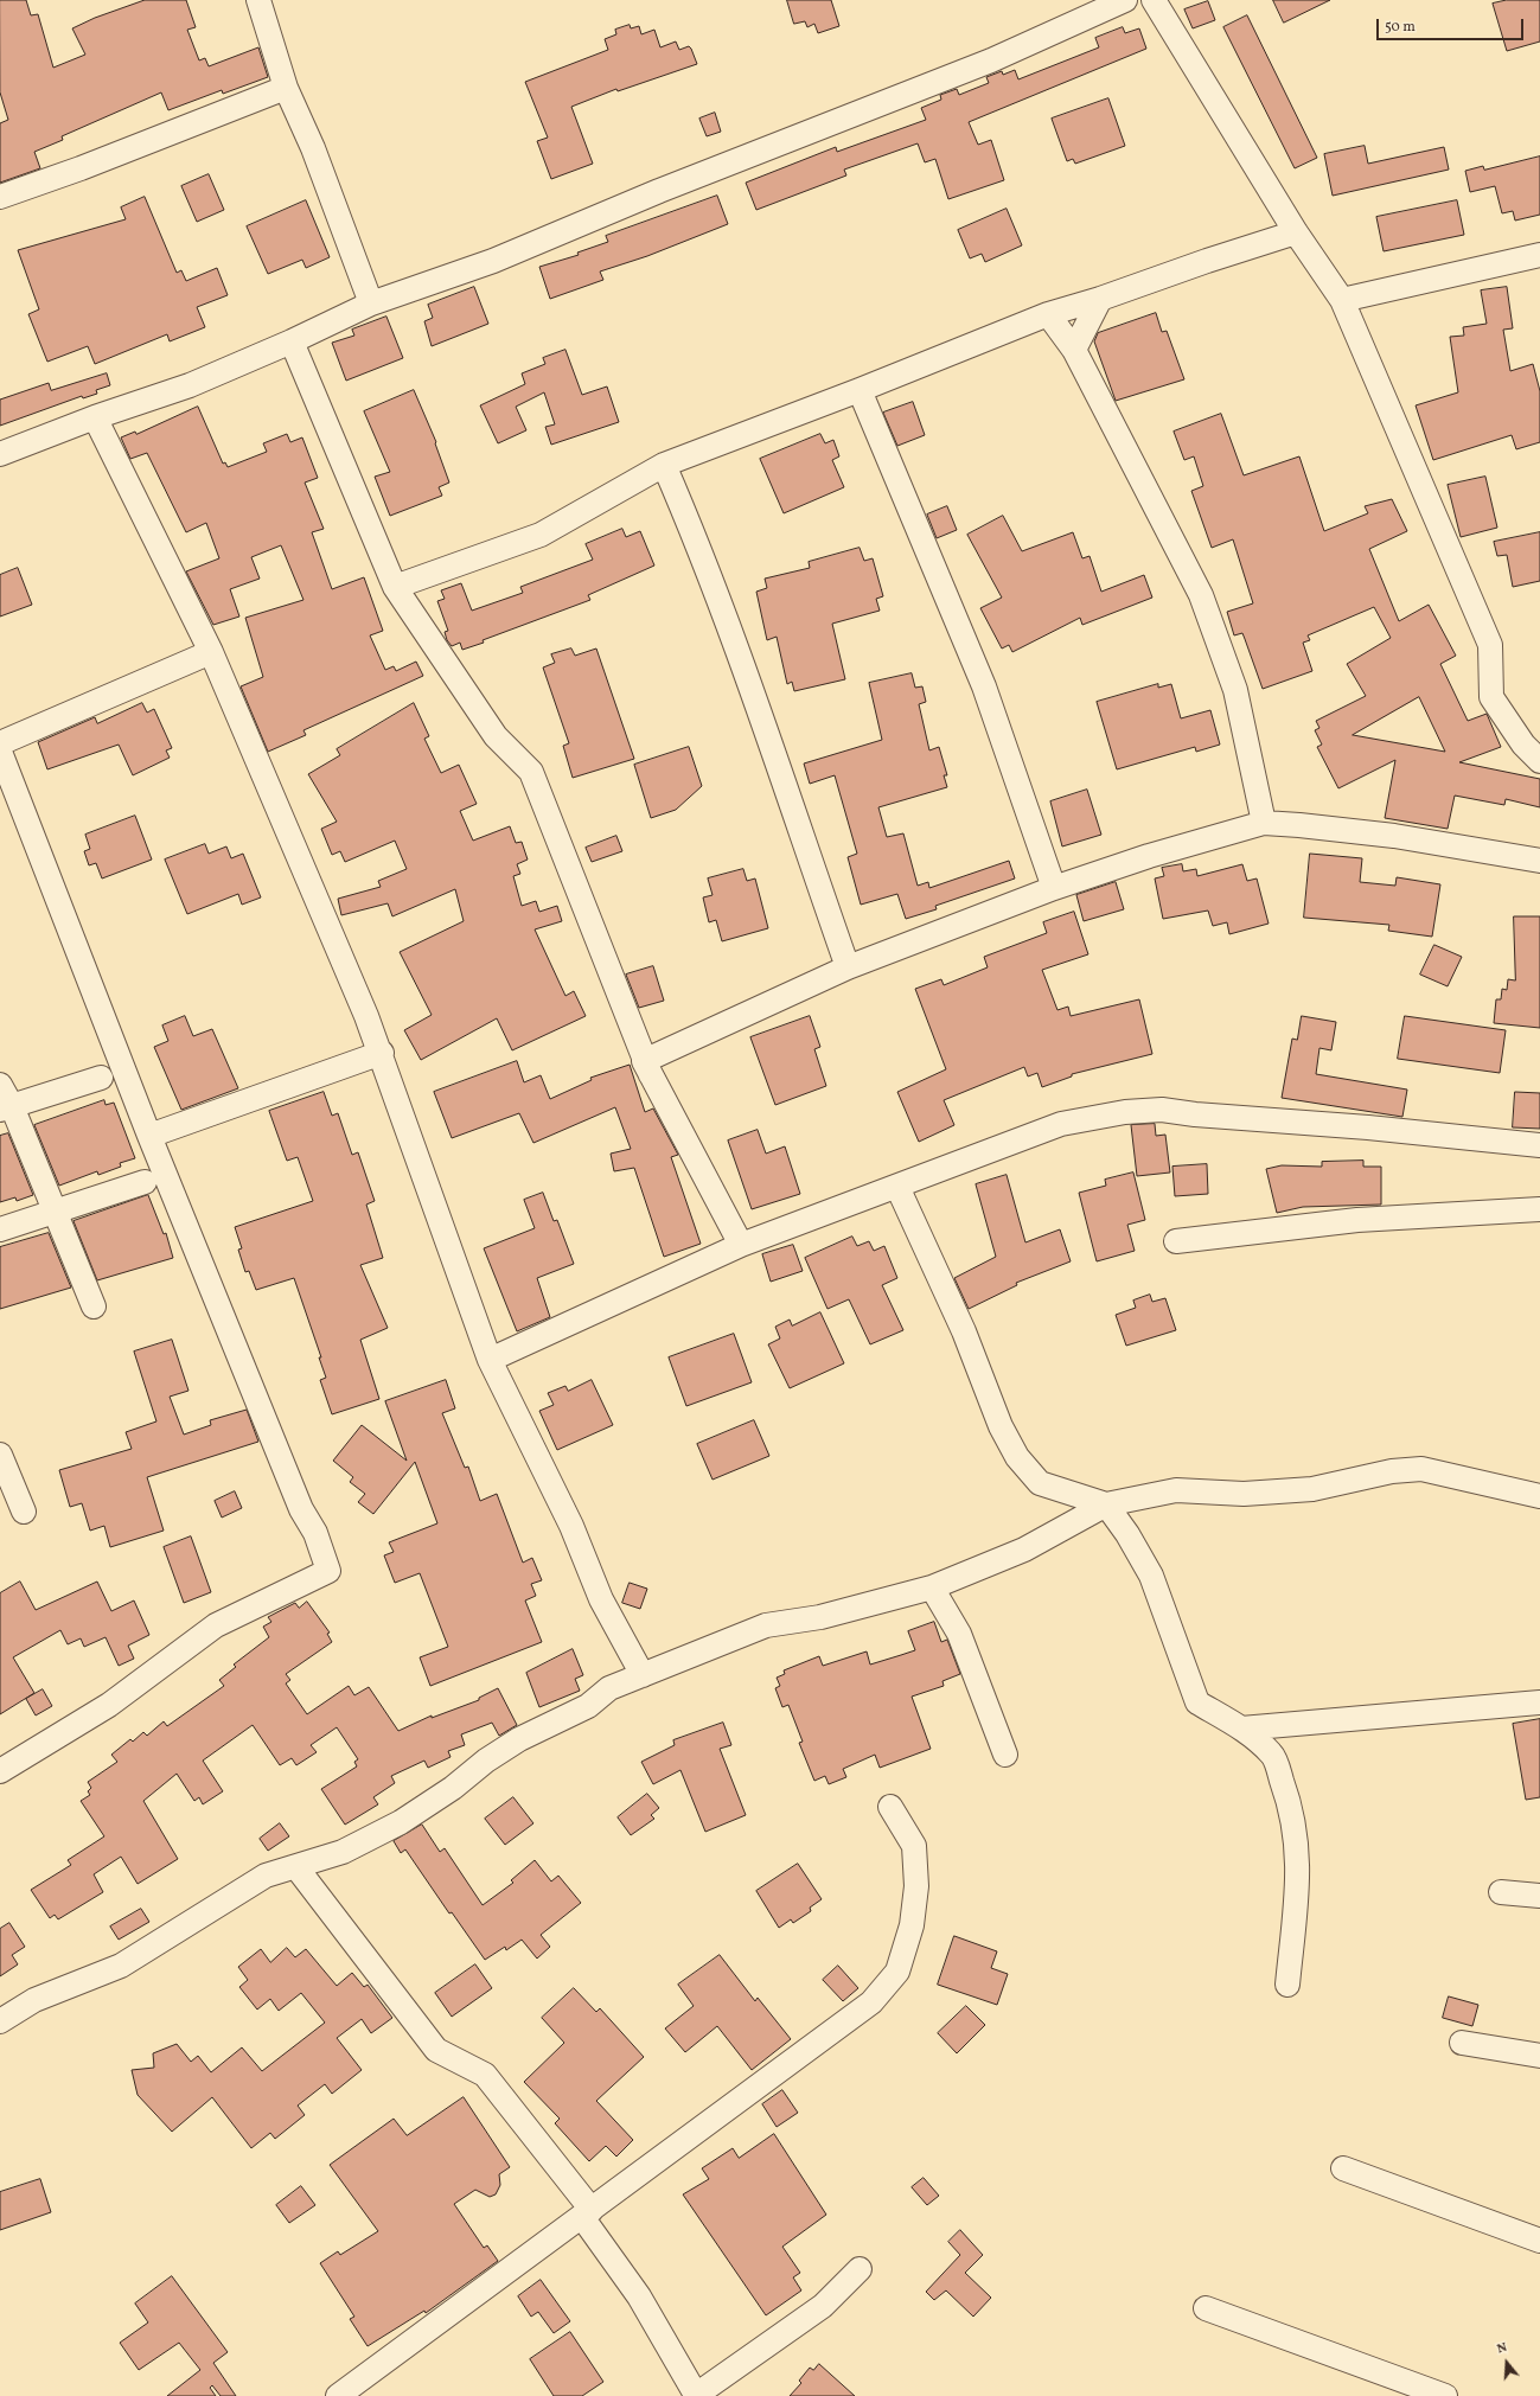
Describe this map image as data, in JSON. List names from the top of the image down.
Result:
{
  "scale_bar": "50 m",
  "north": "top"
}
